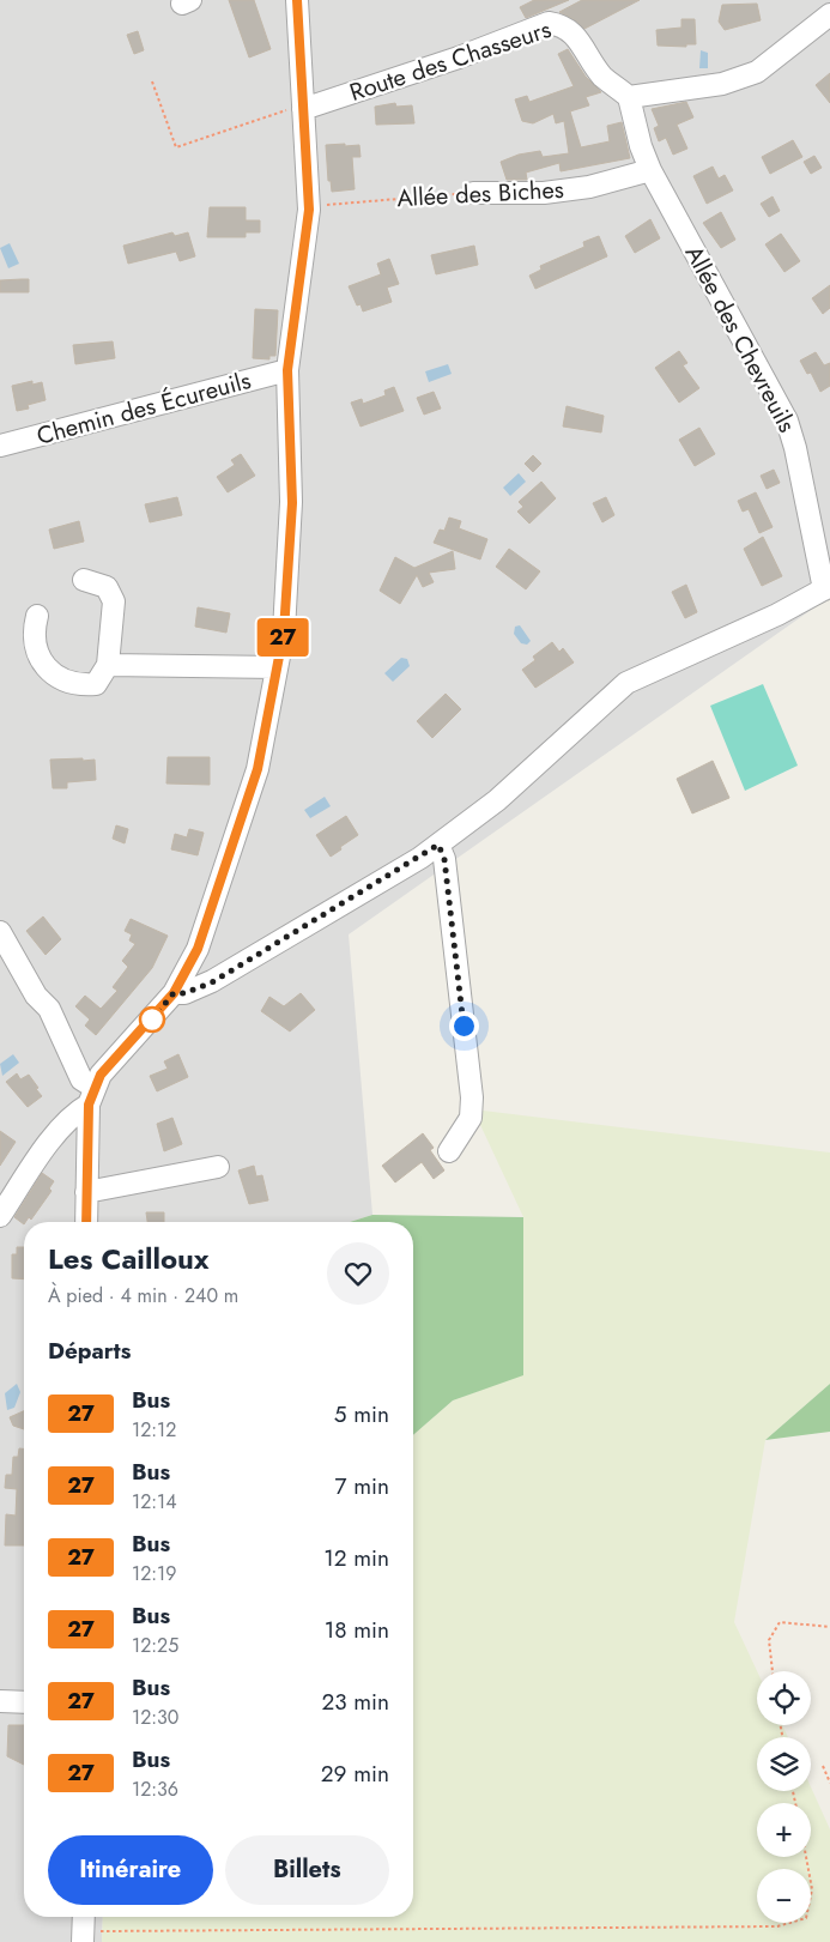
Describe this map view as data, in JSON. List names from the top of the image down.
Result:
{
  "streets": {
    "street": [
      "Route des Chasseurs",
      "Allée des Biches",
      "Allée des Chevreuils",
      "Chemin des Écureuils"
    ]
  },
  "crossings": [
    ["Route des Chasseurs", "Allée des Chevreuils"],
    ["Allée des Biches", "Allée des Chevreuils"]
  ],
  "lines": ["bus line 27"],
  "page": {
    "on_map": "27",
    "heading": [
      ["Les Cailloux", "À pied · 4 min · 240 m"],
      "Départs"
    ],
    "list": [
      {
        "mark": "27",
        "name": "Bus",
        "note": "12:12",
        "value": "5 min"
      },
      {
        "mark": "27",
        "name": "Bus",
        "note": "12:14",
        "value": "7 min"
      },
      {
        "mark": "27",
        "name": "Bus",
        "note": "12:19",
        "value": "12 min"
      },
      {
        "mark": "27",
        "name": "Bus",
        "note": "12:25",
        "value": "18 min"
      },
      {
        "mark": "27",
        "name": "Bus",
        "note": "12:30",
        "value": "23 min"
      },
      {
        "mark": "27",
        "name": "Bus",
        "note": "12:36",
        "value": "29 min"
      }
    ],
    "map_buttons": ["+", "−"],
    "buttons": ["Itinéraire", "Billets"]
  }
}
